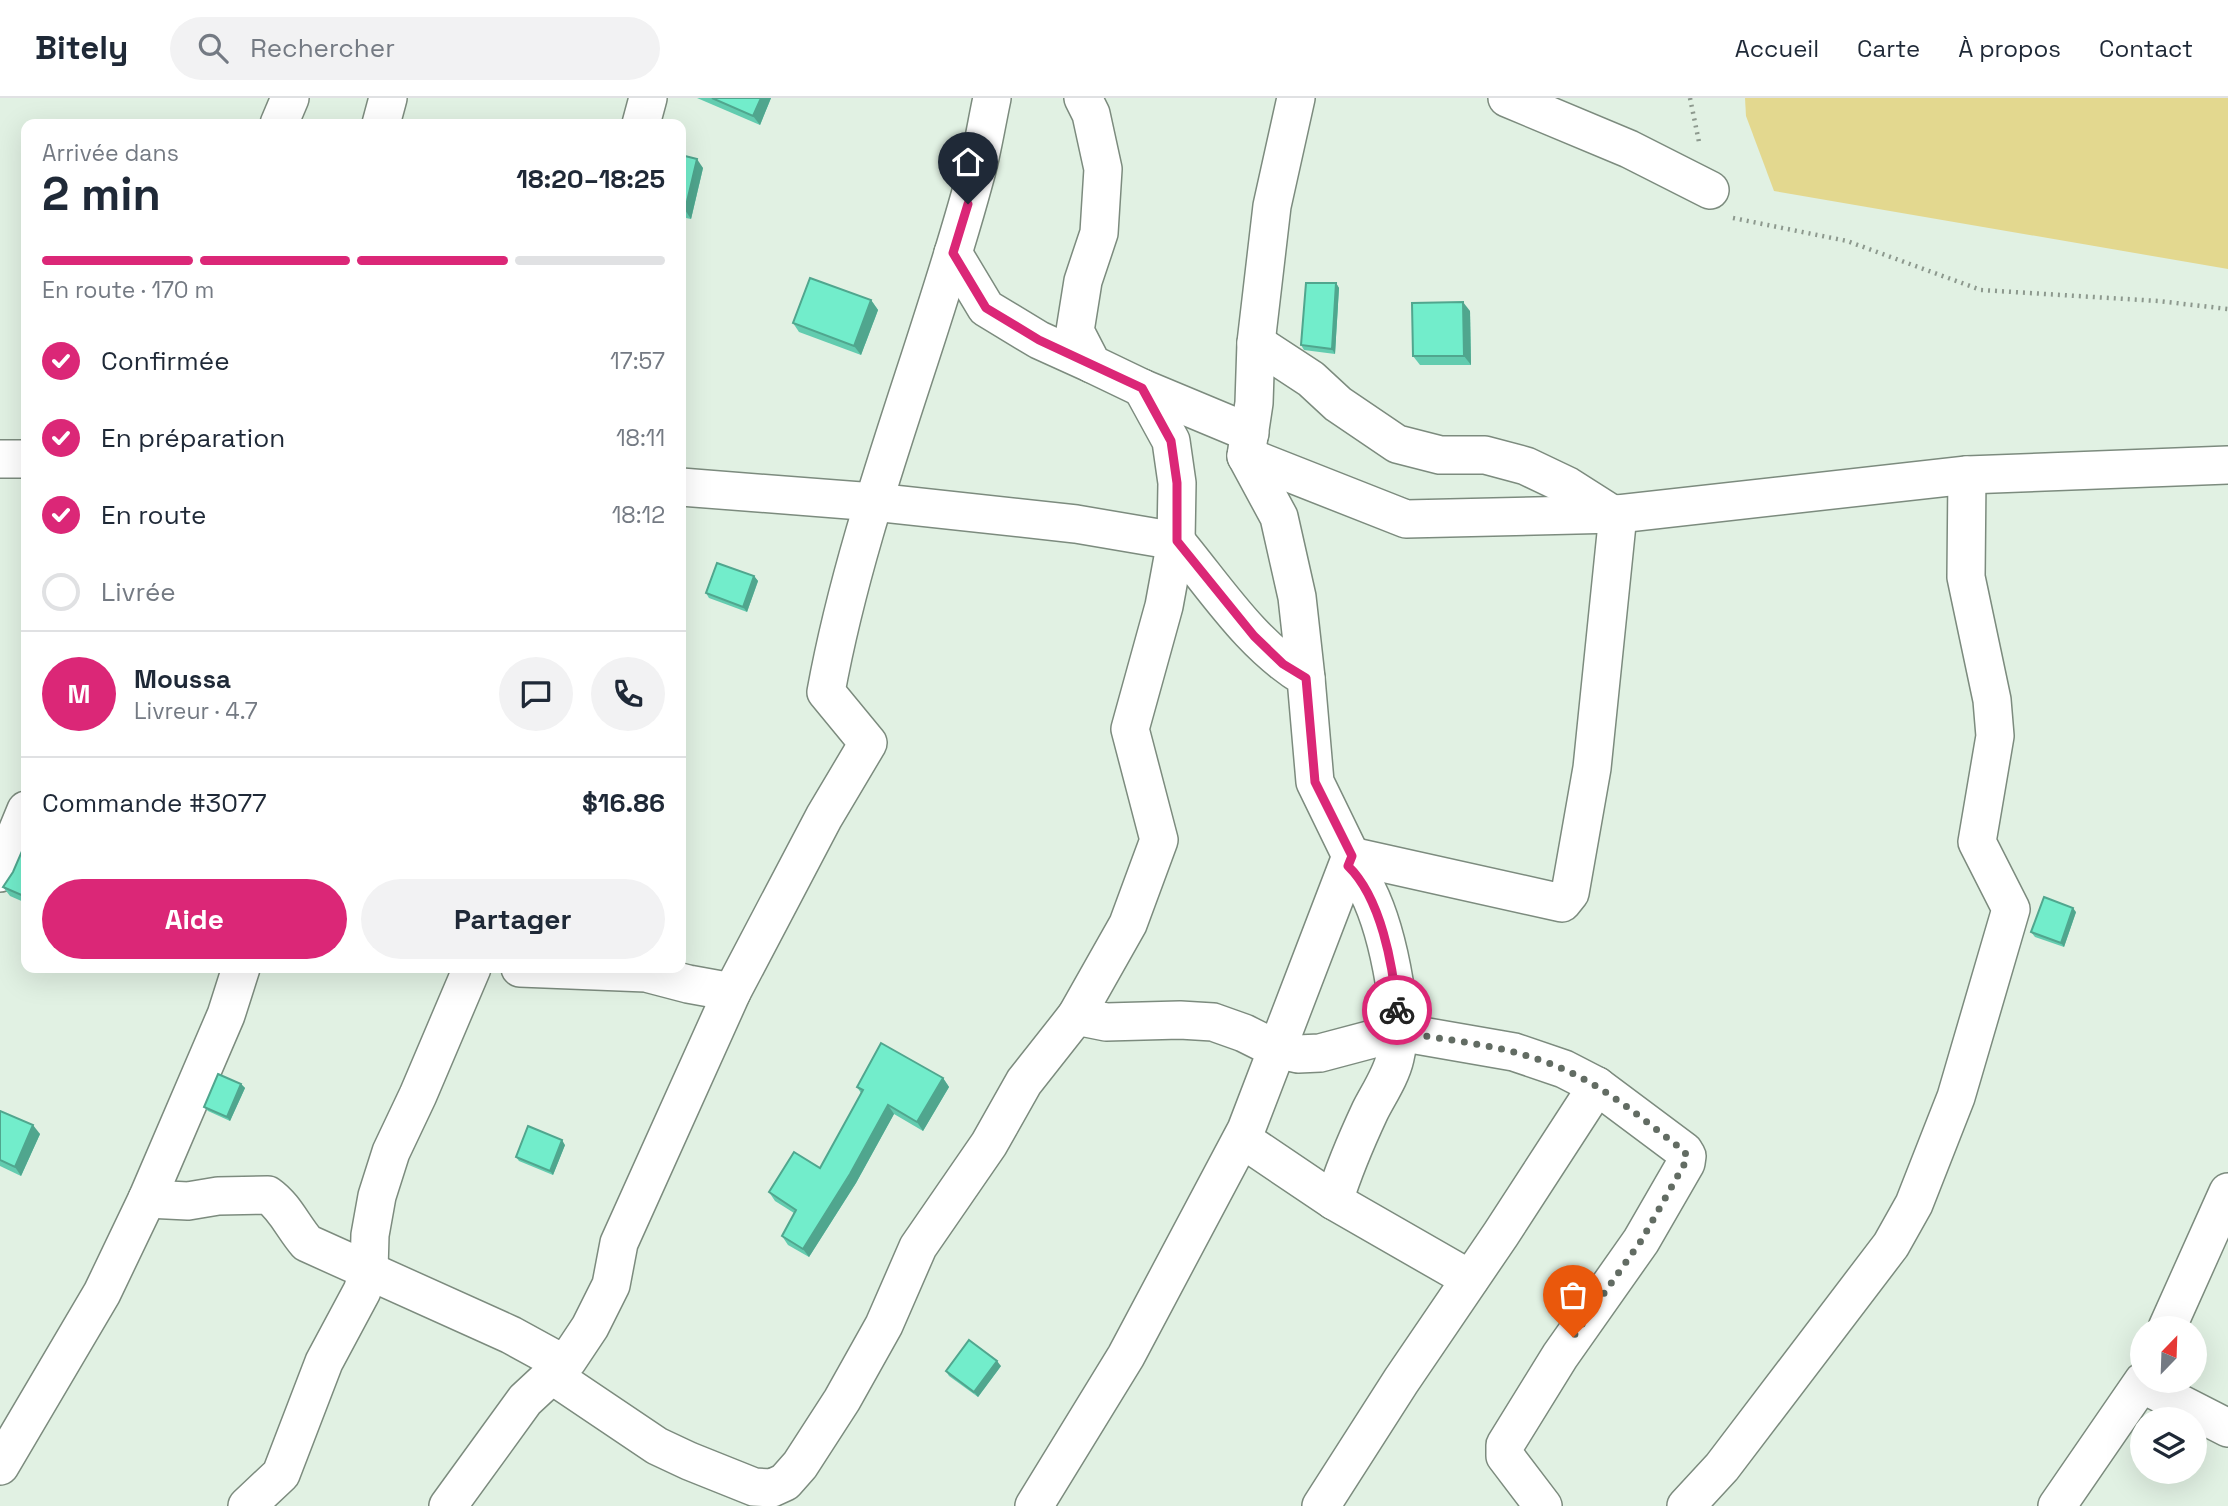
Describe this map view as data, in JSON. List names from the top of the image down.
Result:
{
  "north": "top right",
  "page": {
    "header": "Bitely",
    "search": "Rechercher",
    "nav": [
      "Accueil",
      "Carte",
      "À propos",
      "Contact"
    ],
    "heading": ["2 min", "Arrivée dans", "18:20–18:25"],
    "panel": [
      "Moussa",
      "Livreur · 4.7",
      "Commande #3077",
      "$16.86"
    ],
    "bar": "En route · 170 m",
    "list": [
      ["Confirmée", "17:57"],
      ["En préparation", "18:11"],
      ["En route", "18:12"],
      "Livrée"
    ],
    "round": "M",
    "buttons": ["Aide", "Partager"]
  }
}
